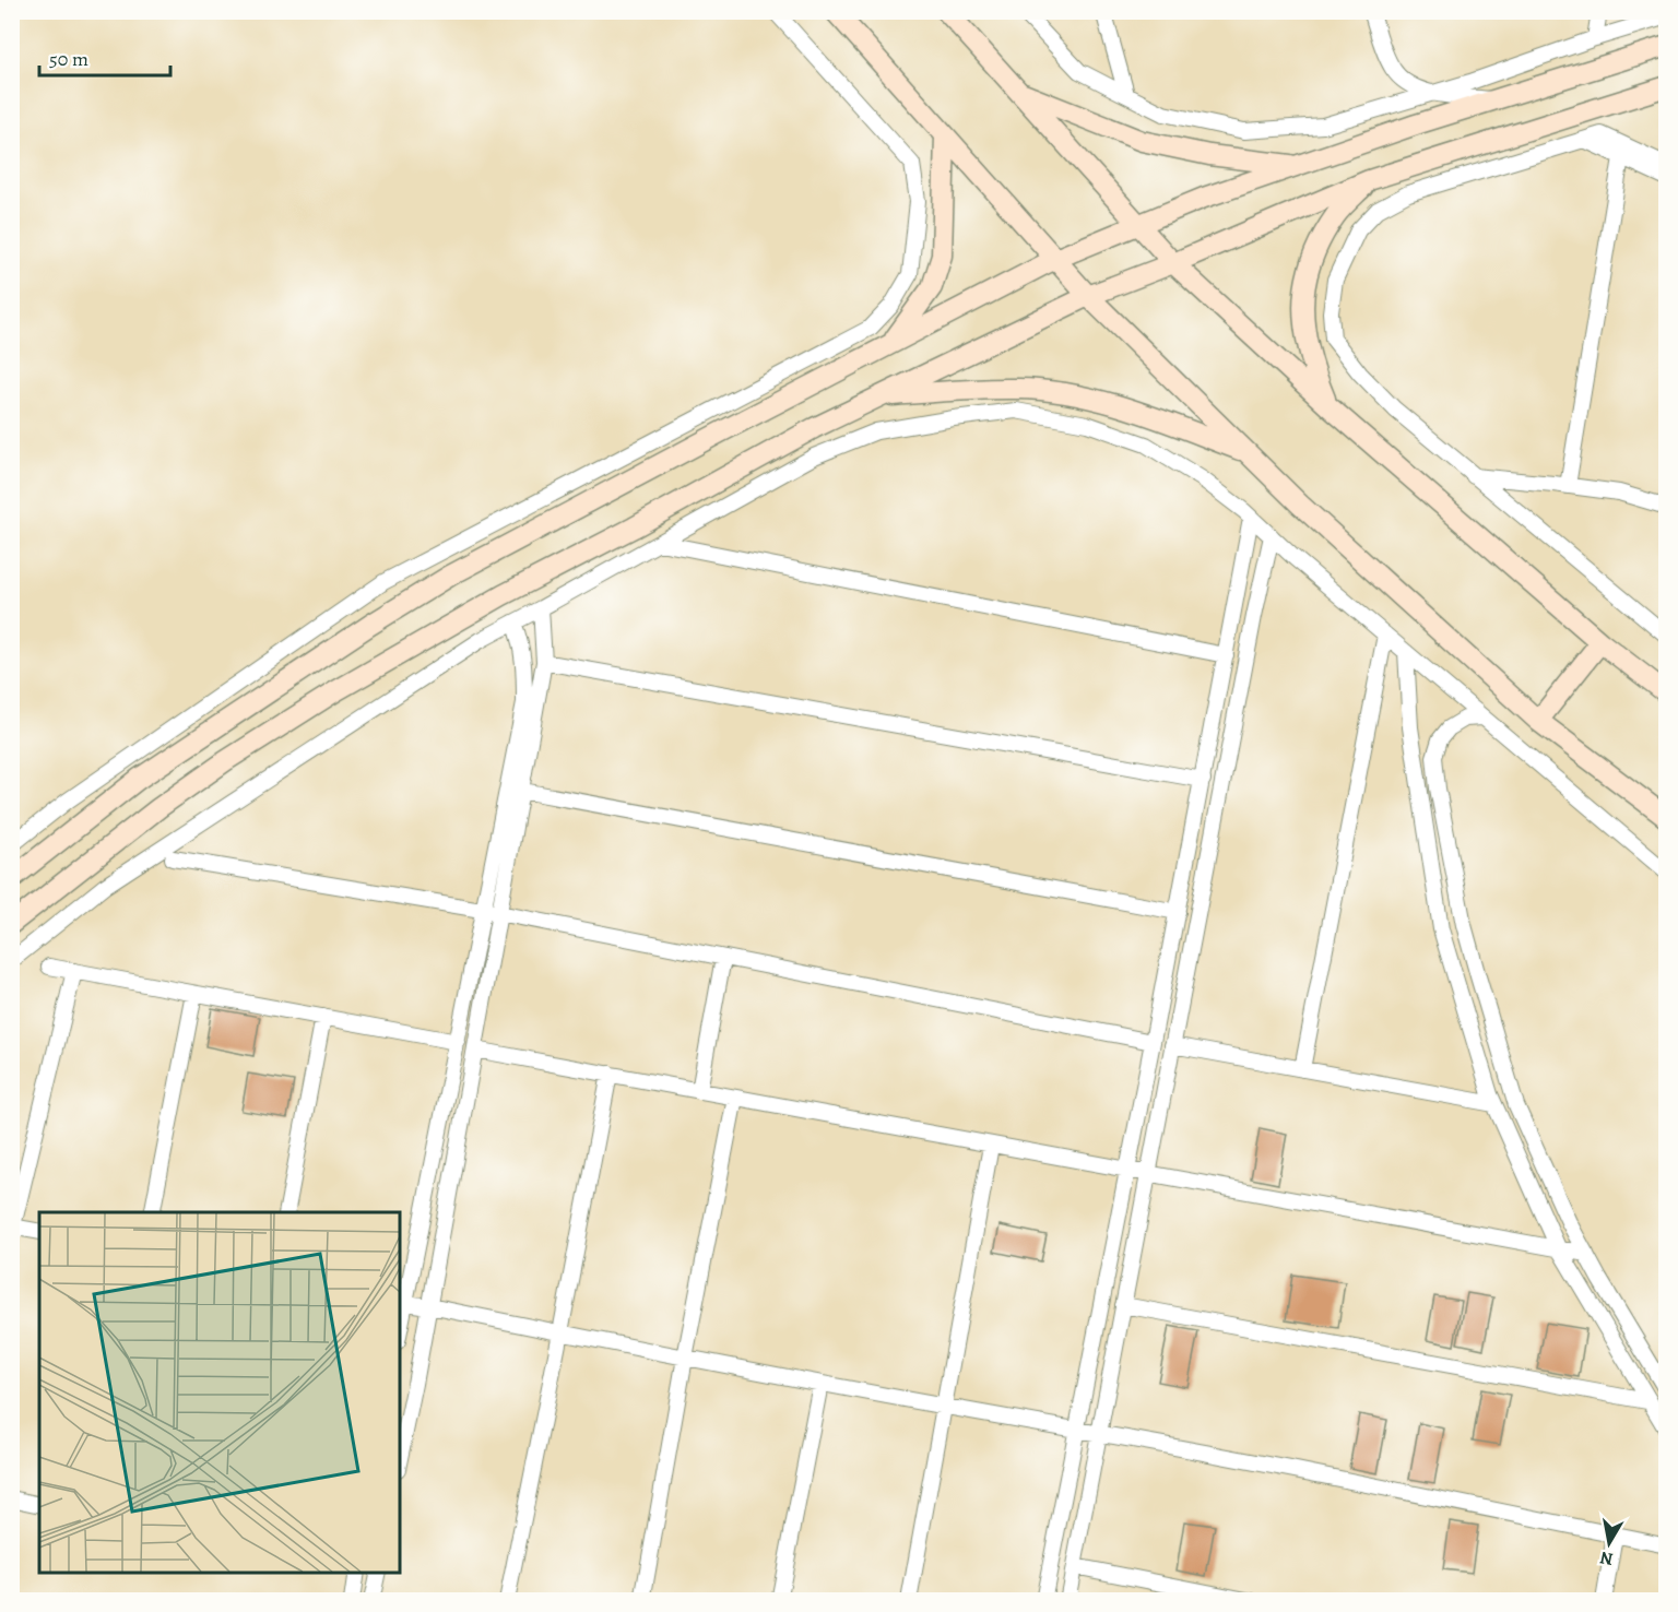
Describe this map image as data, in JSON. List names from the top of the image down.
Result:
{
  "scale_bar": "50 m",
  "north": "bottom"
}
